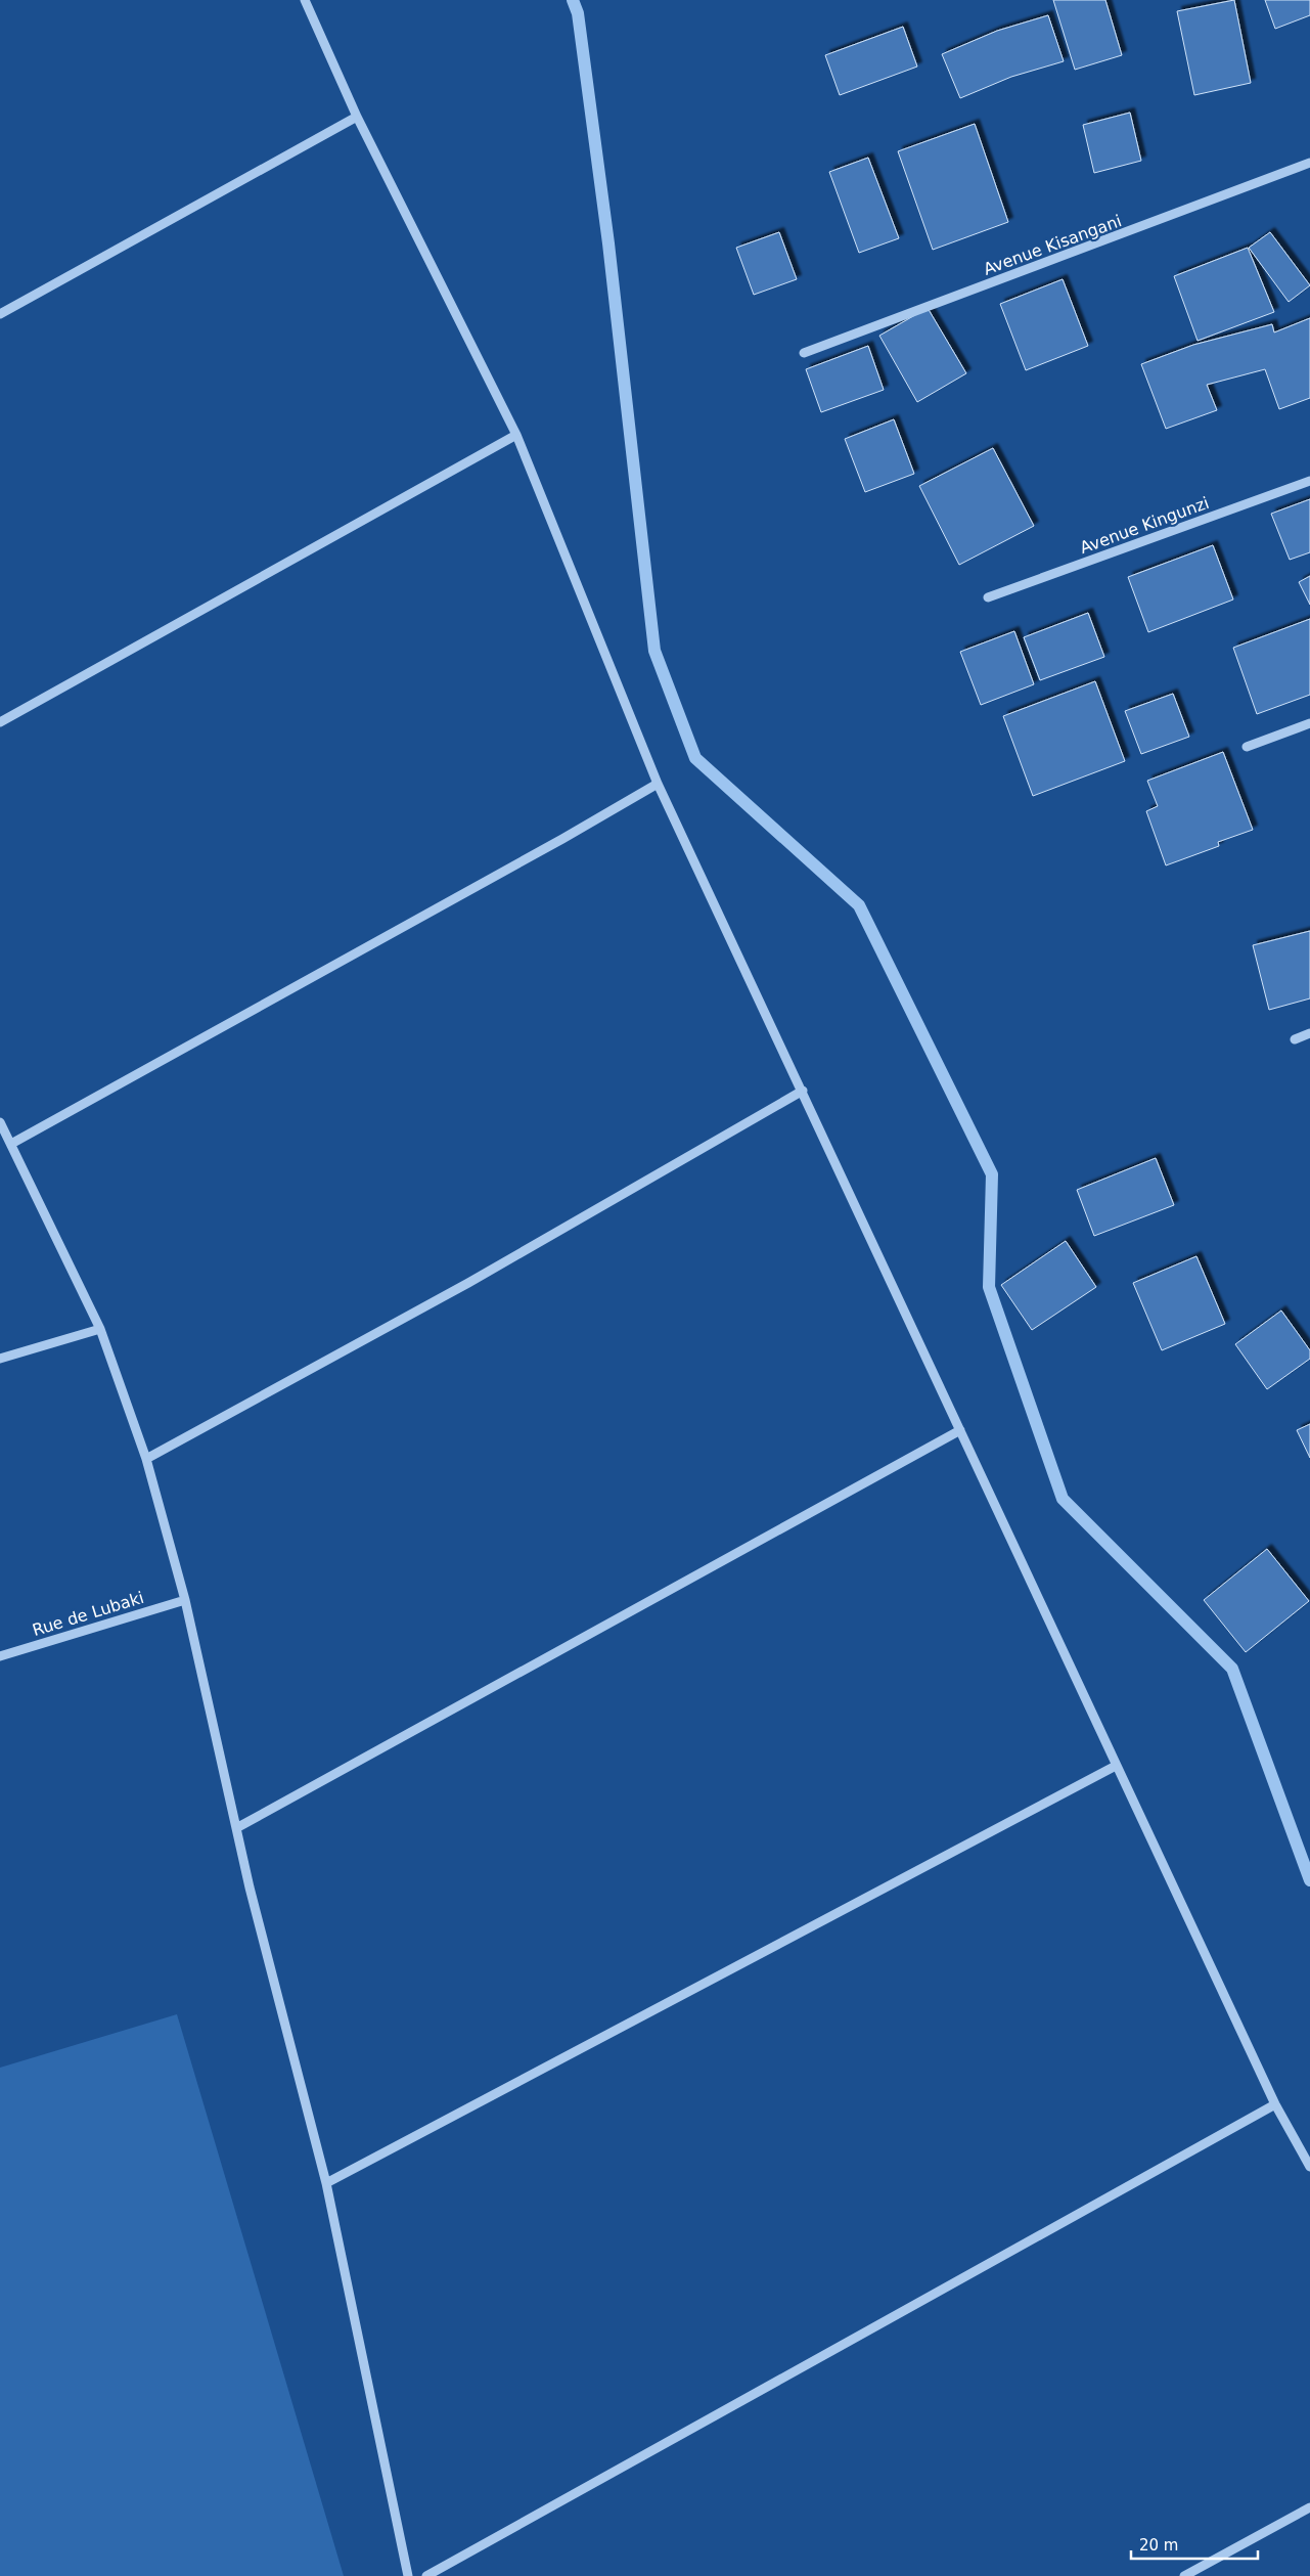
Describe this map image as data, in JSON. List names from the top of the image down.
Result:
{
  "streets": {
    "street": ["Avenue Kisangani", "Avenue Kingunzi", "Rue de Lubaki"]
  },
  "scale_bar": "20 m"
}
